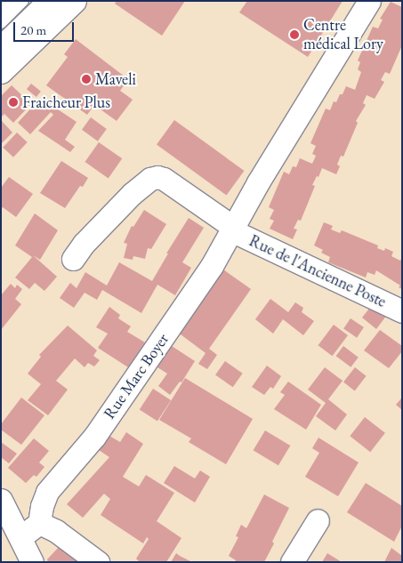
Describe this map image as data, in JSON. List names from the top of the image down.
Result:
{
  "streets": {
    "street": ["Rue de l'Ancienne Poste", "Rue Marc Boyer"]
  },
  "crossings": [
    ["Rue de l'Ancienne Poste", "Rue Marc Boyer"]
  ],
  "places": ["Centre médical Lory", "Maveli", "Fraicheur Plus"],
  "scale_bar": "20 m"
}
